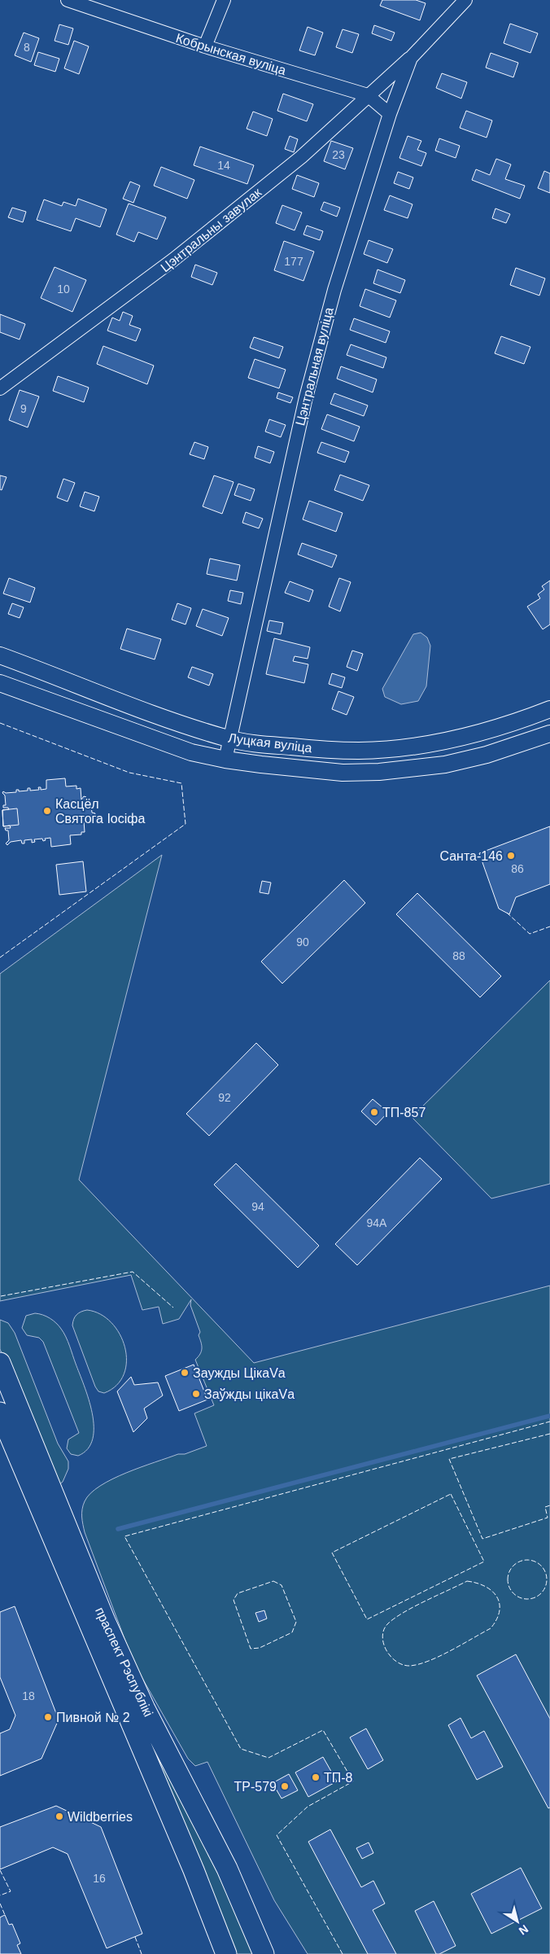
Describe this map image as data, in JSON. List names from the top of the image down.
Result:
{
  "streets": {
    "main road": ["праспект Рэспублікі"],
    "street": [
      "Кобрынская вуліца",
      "Цэнтральны завулак",
      "Цэнтральная вуліца",
      "Луцкая вуліца"
    ]
  },
  "crossings": [
    ["Кобрынская вуліца", "Цэнтральны завулак"],
    ["Кобрынская вуліца", "Цэнтральная вуліца"],
    ["Цэнтральны завулак", "Цэнтральная вуліца"],
    ["Цэнтральная вуліца", "Луцкая вуліца"]
  ],
  "places": [
    "Касцёл Святога Іосіфа",
    "Санта-146",
    "ТП-857",
    "Заужды ЦікаVа",
    "Заўжды цікаVа",
    "Пивной № 2",
    "ТП-8",
    "ТР-579",
    "Wildberries"
  ],
  "house_numbers": [
    "8",
    "23",
    "14",
    "177",
    "10",
    "9",
    "86",
    "90",
    "88",
    "92",
    "94",
    "94А",
    "18",
    "16"
  ],
  "north": "bottom right"
}
